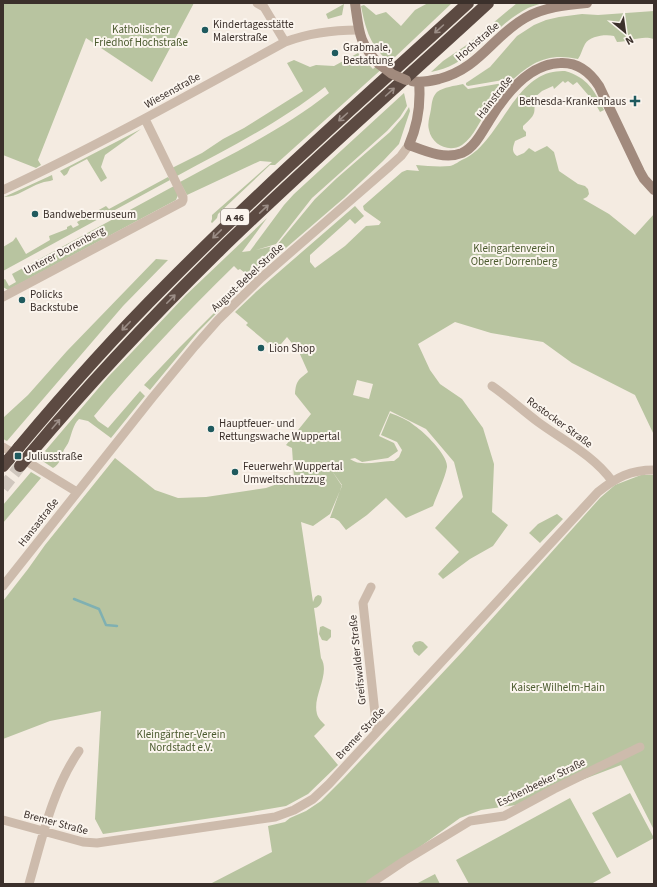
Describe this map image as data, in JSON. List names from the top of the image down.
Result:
{
  "streets": {
    "highway": ["A 46"],
    "street": [
      "Hochstraße",
      "Wiesenstraße",
      "Hainstraße",
      "Unterer Dorrenberg",
      "August-Bebel-Straße",
      "Rostocker Straße",
      "Hansastraße",
      "Greifswalder Straße",
      "Bremer Straße",
      "Eschenbeeker Straße"
    ]
  },
  "crossings": [
    ["Hochstraße", "Wiesenstraße"],
    ["Hochstraße", "August-Bebel-Straße"],
    ["Wiesenstraße", "Unterer Dorrenberg"],
    ["Hainstraße", "August-Bebel-Straße"],
    ["August-Bebel-Straße", "Hansastraße"],
    ["Rostocker Straße", "Bremer Straße"],
    ["Greifswalder Straße", "Bremer Straße"]
  ],
  "parks": [
    "Katholischer Friedhof Hochstraße",
    "Kleingartenverein Oberer Dorrenberg",
    "Kaiser-Wilhelm-Hain",
    "Kleingärtner-Verein Nordstadt e.V."
  ],
  "places": {
    "other": [
      "Kindertagesstätte Malerstraße",
      "Grabmale, Bestattung",
      "Bandwebermuseum",
      "Policks Backstube",
      "Lion Shop",
      "Hauptfeuer- und Rettungswache Wuppertal",
      "Feuerwehr Wuppertal Umweltschutzzug"
    ],
    "health": ["Bethesda-Krankenhaus"],
    "transit": ["Juliusstraße"]
  },
  "north": "bottom right"
}
